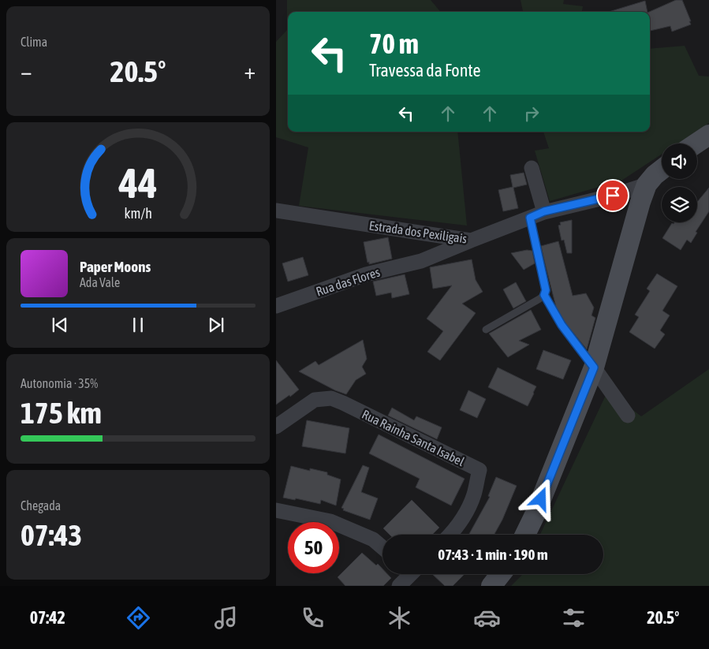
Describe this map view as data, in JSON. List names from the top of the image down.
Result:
{
  "streets": {
    "street": ["Estrada dos Pexiligais", "Rua das Flores", "Rua Rainha Santa Isabel"]
  },
  "crossings": [
    ["Estrada dos Pexiligais", "Rua das Flores"]
  ],
  "page": {
    "tile": [
      "Clima",
      ["Autonomia · 35%", "175 km"],
      ["Chegada", "07:43"]
    ],
    "turn": ["70 m", "Travessa da Fonte"],
    "heat": ["−", "20.5°", "+"],
    "song": ["Paper Moons", "Ada Vale"],
    "limit": "50",
    "trip": "07:43 · 1 min · 190 m",
    "tabs": ["07:42", "20.5°"],
    "gauge": ["44", "km/h"]
  }
}
